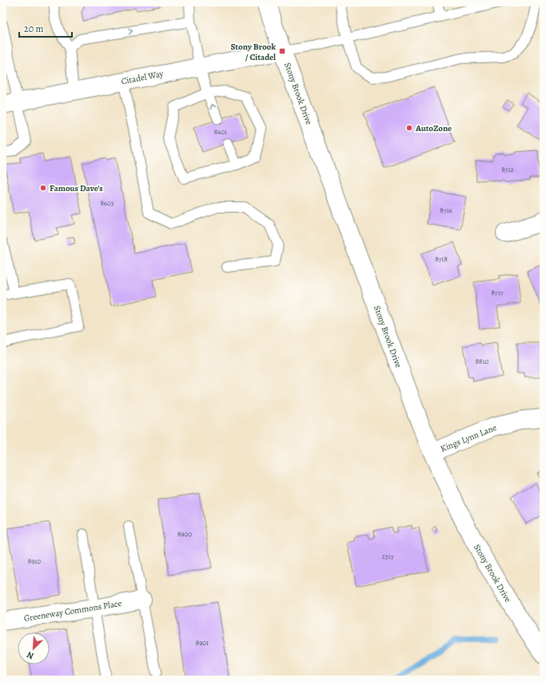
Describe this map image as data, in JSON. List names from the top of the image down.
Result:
{
  "streets": {
    "street": [
      "Citadel Way",
      "Stony Brook Drive",
      "Kings Lynn Lane",
      "Greeneway Commons Place"
    ]
  },
  "crossings": [
    ["Citadel Way", "Stony Brook Drive"],
    ["Stony Brook Drive", "Kings Lynn Lane"]
  ],
  "places": {
    "transit": ["Stony Brook / Citadel"],
    "other": ["AutoZone", "Famous Dave's"]
  },
  "house_numbers": [
    "8601",
    "8712",
    "8603",
    "8716",
    "8718",
    "8717",
    "8810",
    "8900",
    "2317",
    "8910",
    "8901"
  ],
  "scale_bar": "20 m",
  "north": "bottom left"
}
